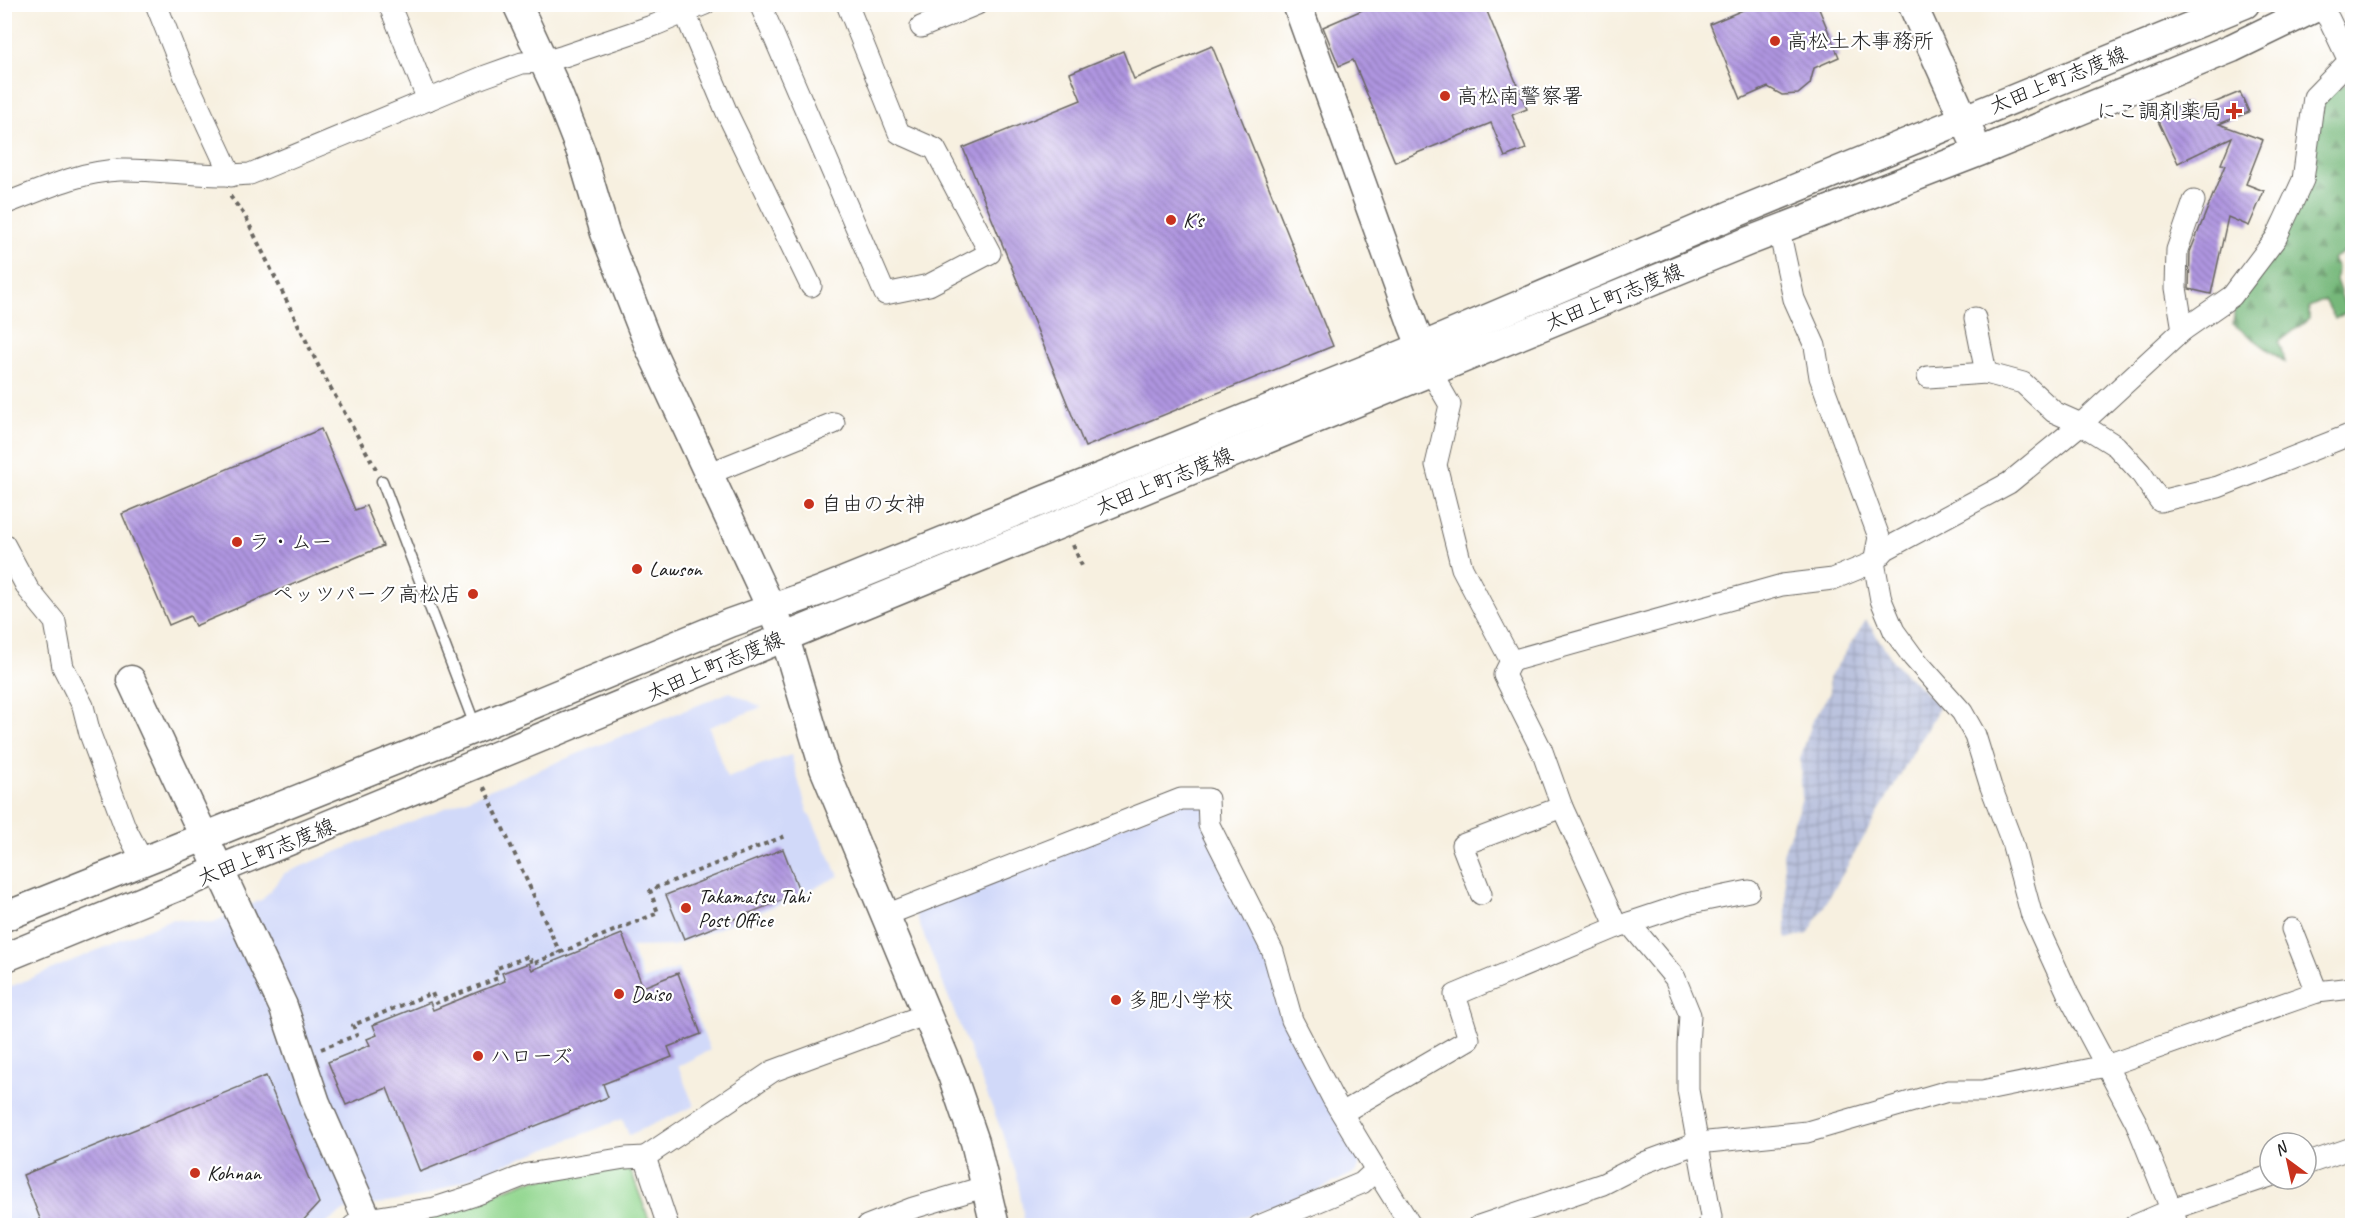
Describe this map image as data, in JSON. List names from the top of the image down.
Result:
{
  "streets": {
    "main road": ["太田上町志度線"]
  },
  "places": {
    "other": [
      "高松土木事務所",
      "高松南警察署",
      "K's",
      "自由の女神",
      "ラ・ムー",
      "Lawson",
      "ペッツパーク高松店",
      "Takamatsu Tahi Post Office",
      "Daiso",
      "多肥小学校",
      "ハローズ",
      "Kohnan"
    ],
    "health": ["にこ調剤薬局"]
  },
  "north": "top left"
}
